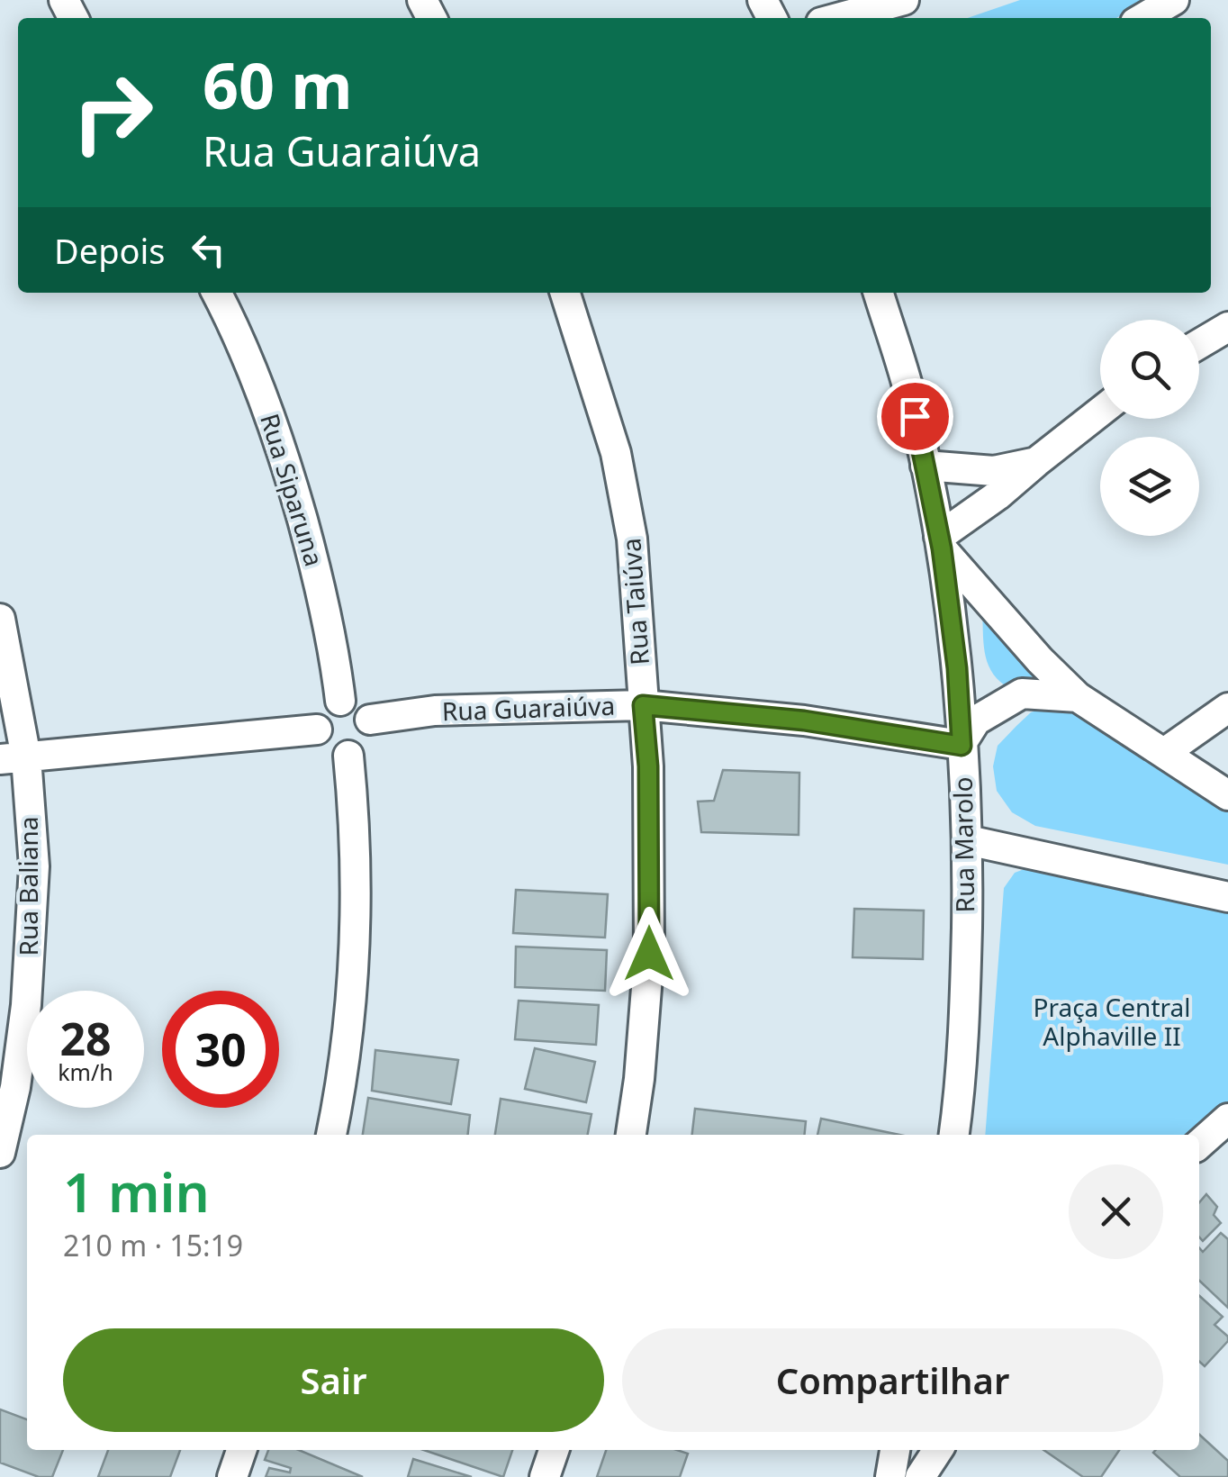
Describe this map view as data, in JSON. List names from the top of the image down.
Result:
{
  "streets": {
    "street": [
      "Rua Siparuna",
      "Rua Taiúva",
      "Rua Guaraiúva",
      "Rua Marolo",
      "Rua Baliana"
    ]
  },
  "crossings": [
    ["Rua Siparuna", "Rua Guaraiúva"],
    ["Rua Taiúva", "Rua Guaraiúva"],
    ["Rua Guaraiúva", "Rua Marolo"]
  ],
  "parks": ["Praça Central Alphaville II"],
  "page": {
    "turn": ["60 m", "Rua Guaraiúva"],
    "then": "Depois",
    "speed": "28 km/h",
    "limit": "30",
    "heading": ["1 min", "210 m · 15:19"],
    "buttons": ["Sair", "Compartilhar"]
  }
}
